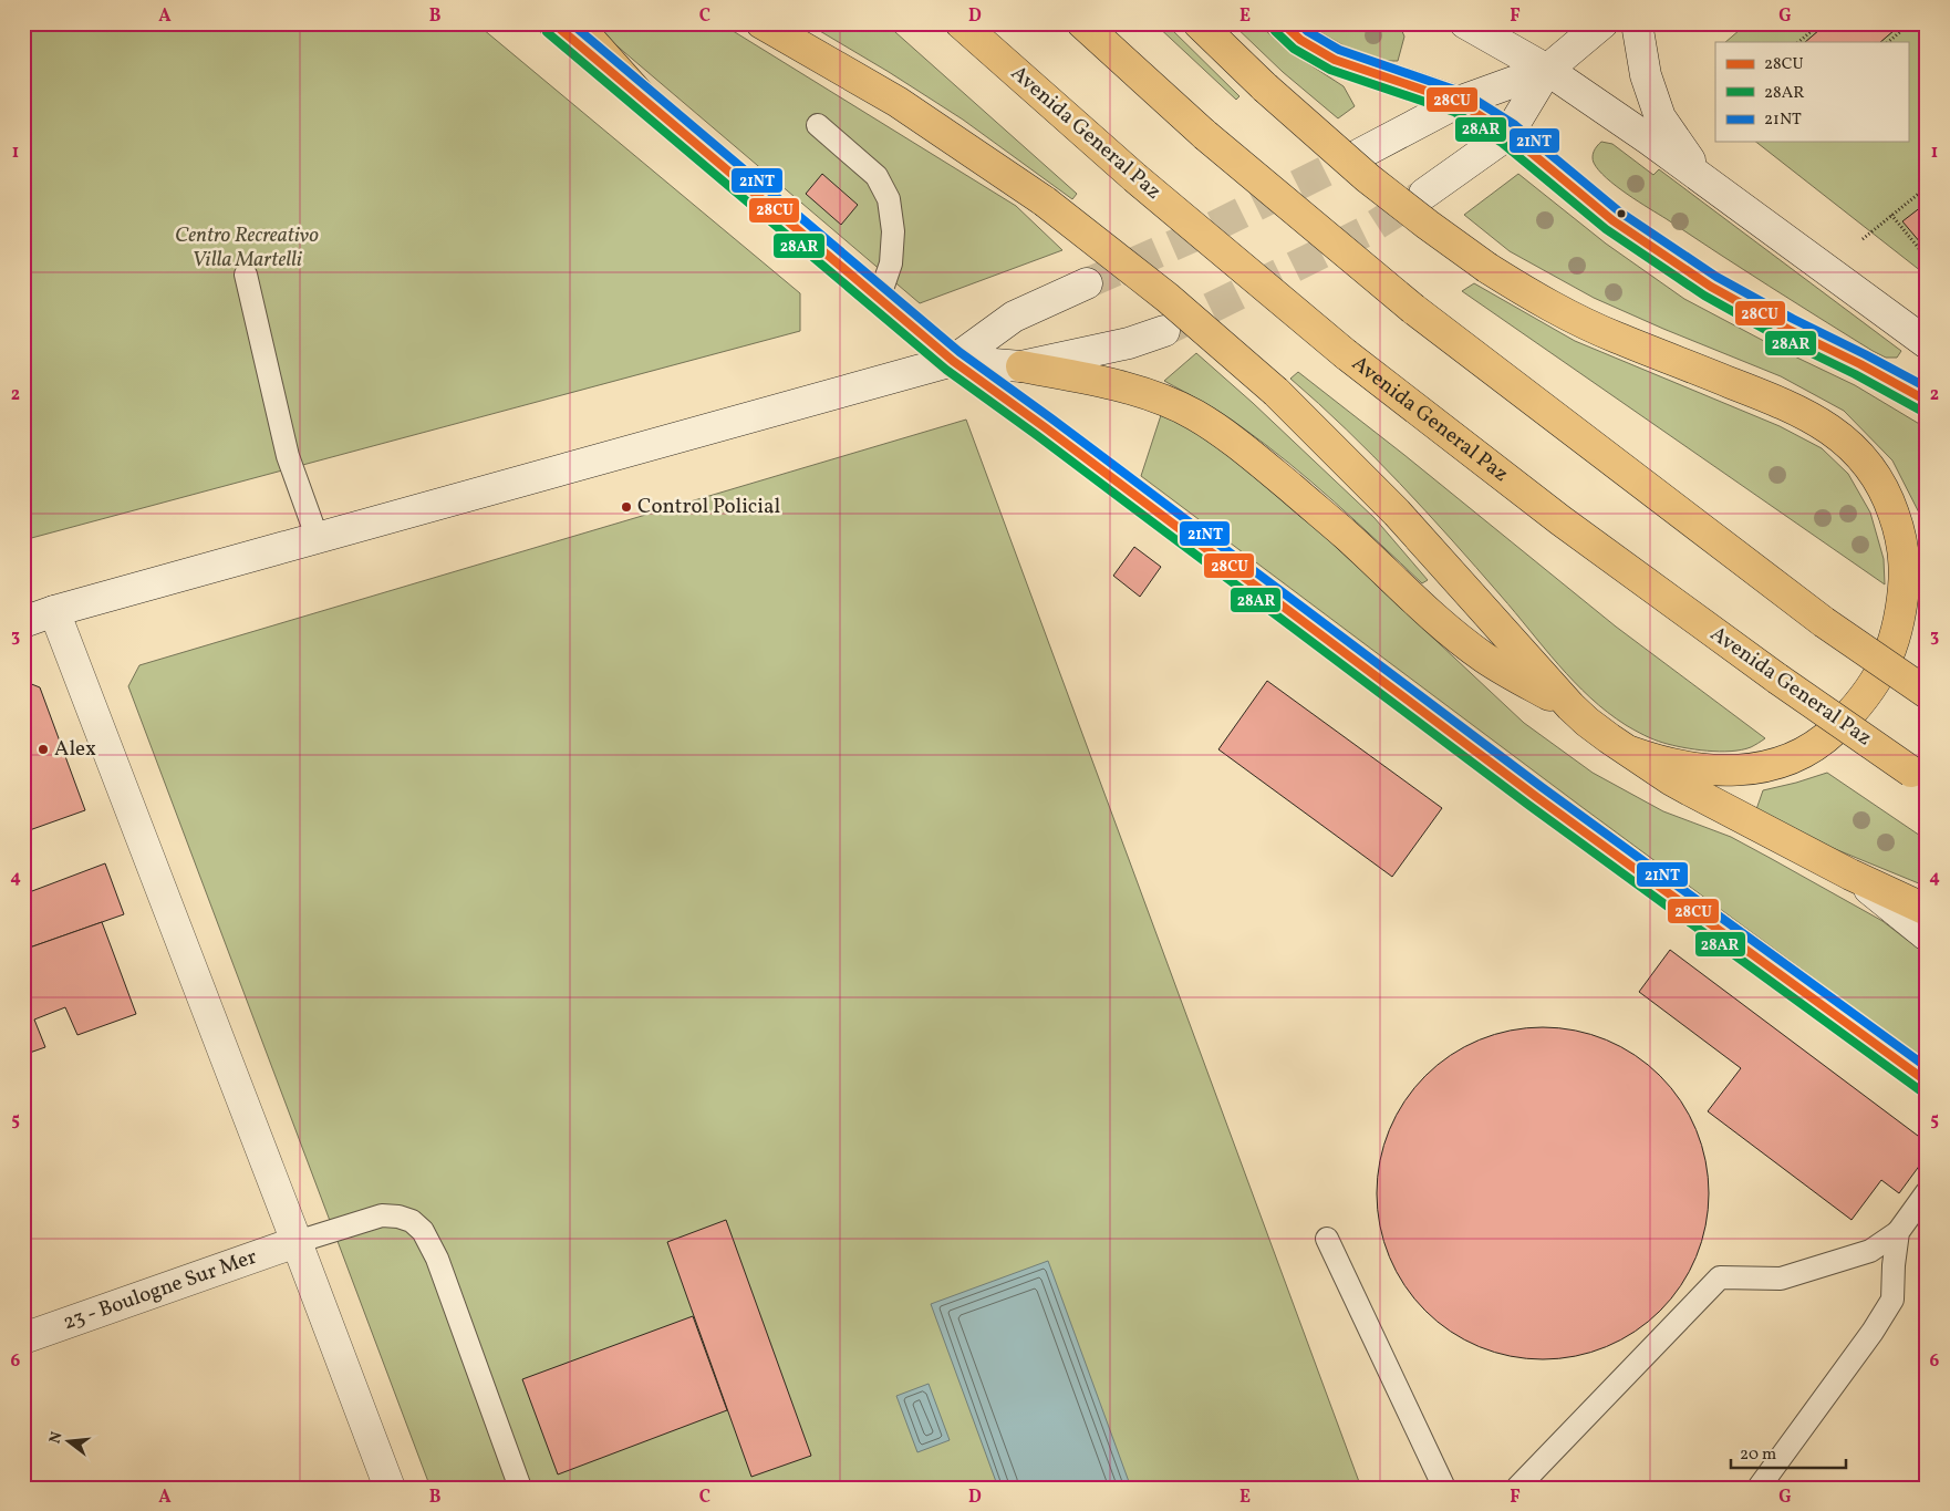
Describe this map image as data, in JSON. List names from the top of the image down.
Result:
{
  "streets": {
    "highway": ["Avenida General Paz"],
    "street": ["23 - Boulogne Sur Mer"]
  },
  "parks": ["Centro Recreativo Villa Martelli"],
  "places": ["Control Policial", "Alex"],
  "lines": ["transit line 28CU", "transit line 21NT", "transit line 28AR"],
  "legend": ["28CU", "28AR", "21NT"],
  "scale_bar": "20 m",
  "north": "left",
  "grid": {
    "columns": [
      "A",
      "B",
      "C",
      "D",
      "E",
      "F",
      "G"
    ],
    "rows": [
      "1",
      "2",
      "3",
      "4",
      "5",
      "6"
    ]
  }
}
